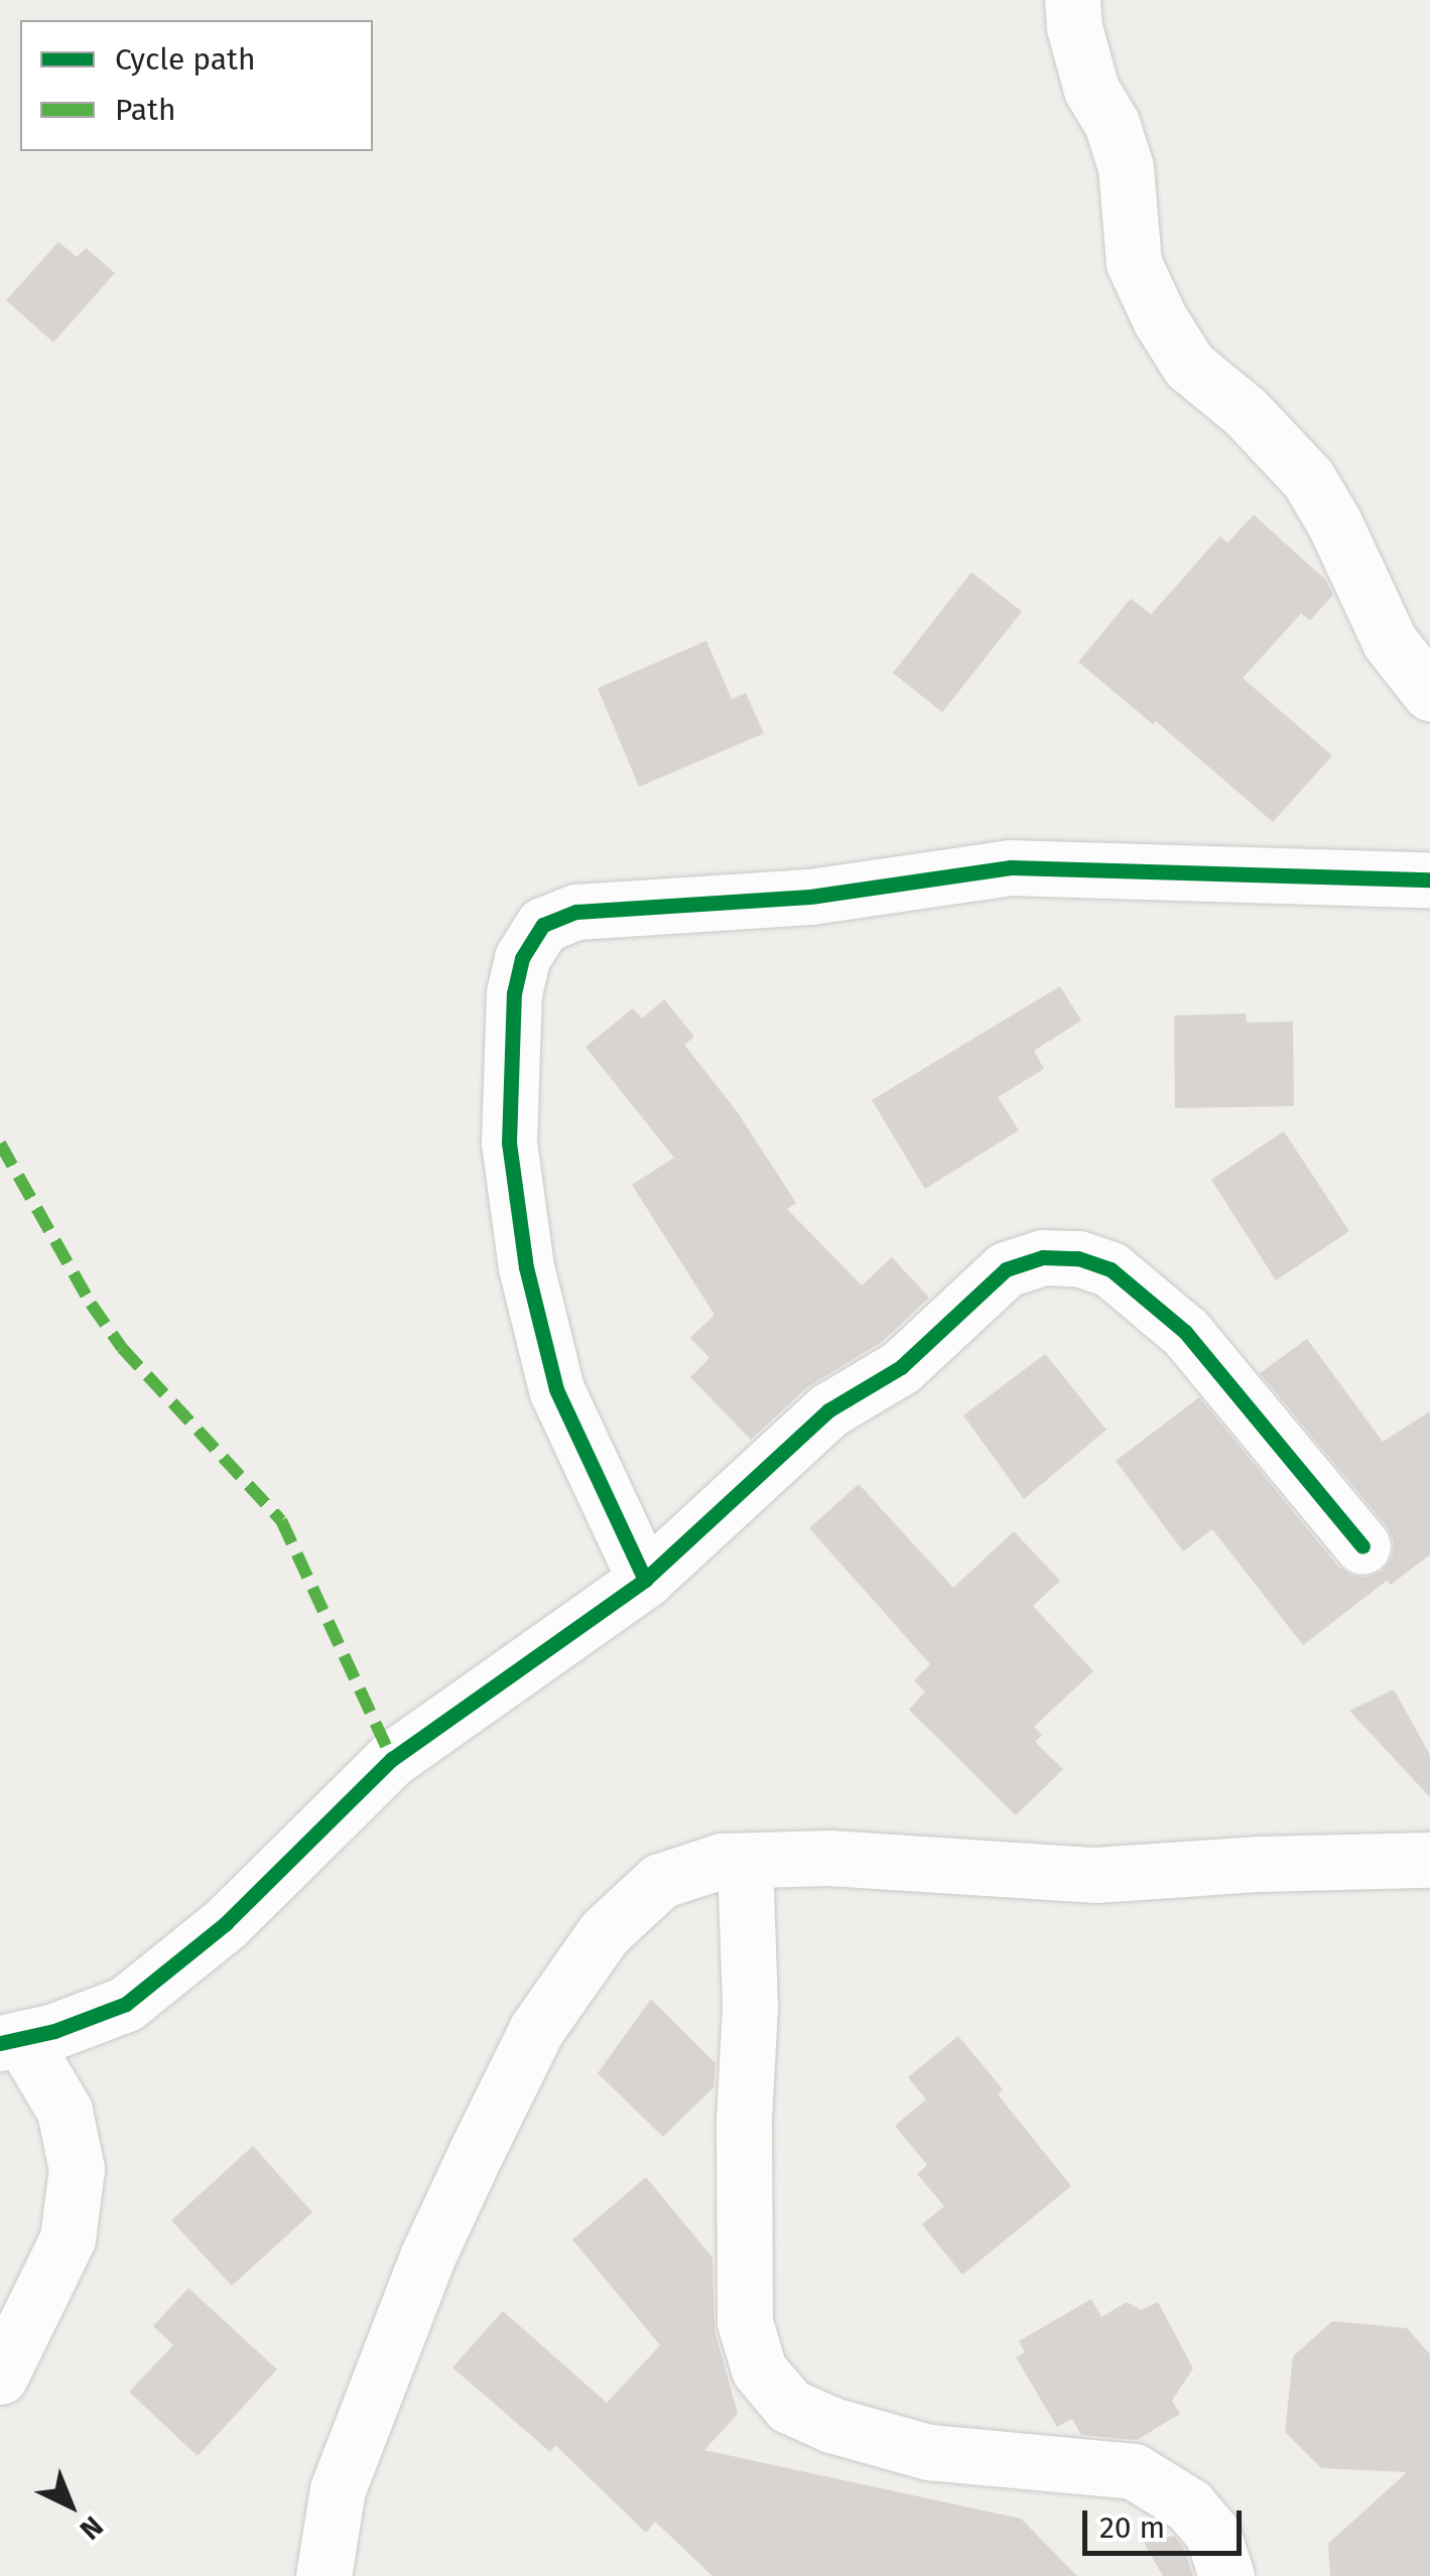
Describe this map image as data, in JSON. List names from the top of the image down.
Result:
{
  "legend": ["Cycle path", "Path"],
  "scale_bar": "20 m",
  "north": "bottom right"
}
